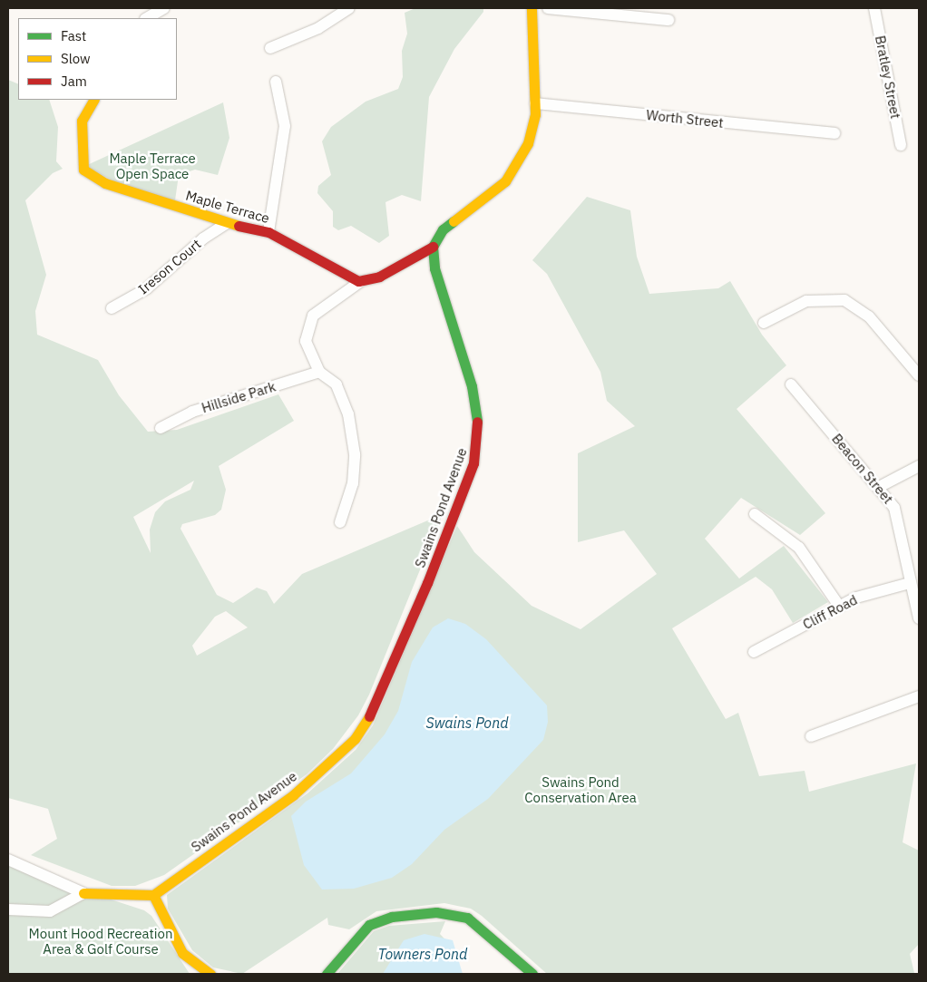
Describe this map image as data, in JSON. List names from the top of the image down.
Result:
{
  "streets": {
    "street": [
      "Bratley Street",
      "Worth Street",
      "Maple Terrace",
      "Ireson Court",
      "Hillside Park",
      "Beacon Street",
      "Swains Pond Avenue",
      "Cliff Road"
    ]
  },
  "crossings": [
    ["Maple Terrace", "Ireson Court"],
    ["Beacon Street", "Cliff Road"]
  ],
  "water": ["Swains Pond", "Towners Pond"],
  "parks": ["Maple Terrace Open Space", "Swains Pond Conservation Area", "Mount Hood Recreation Area & Golf Course"],
  "legend": ["Fast", "Slow", "Jam"]
}
